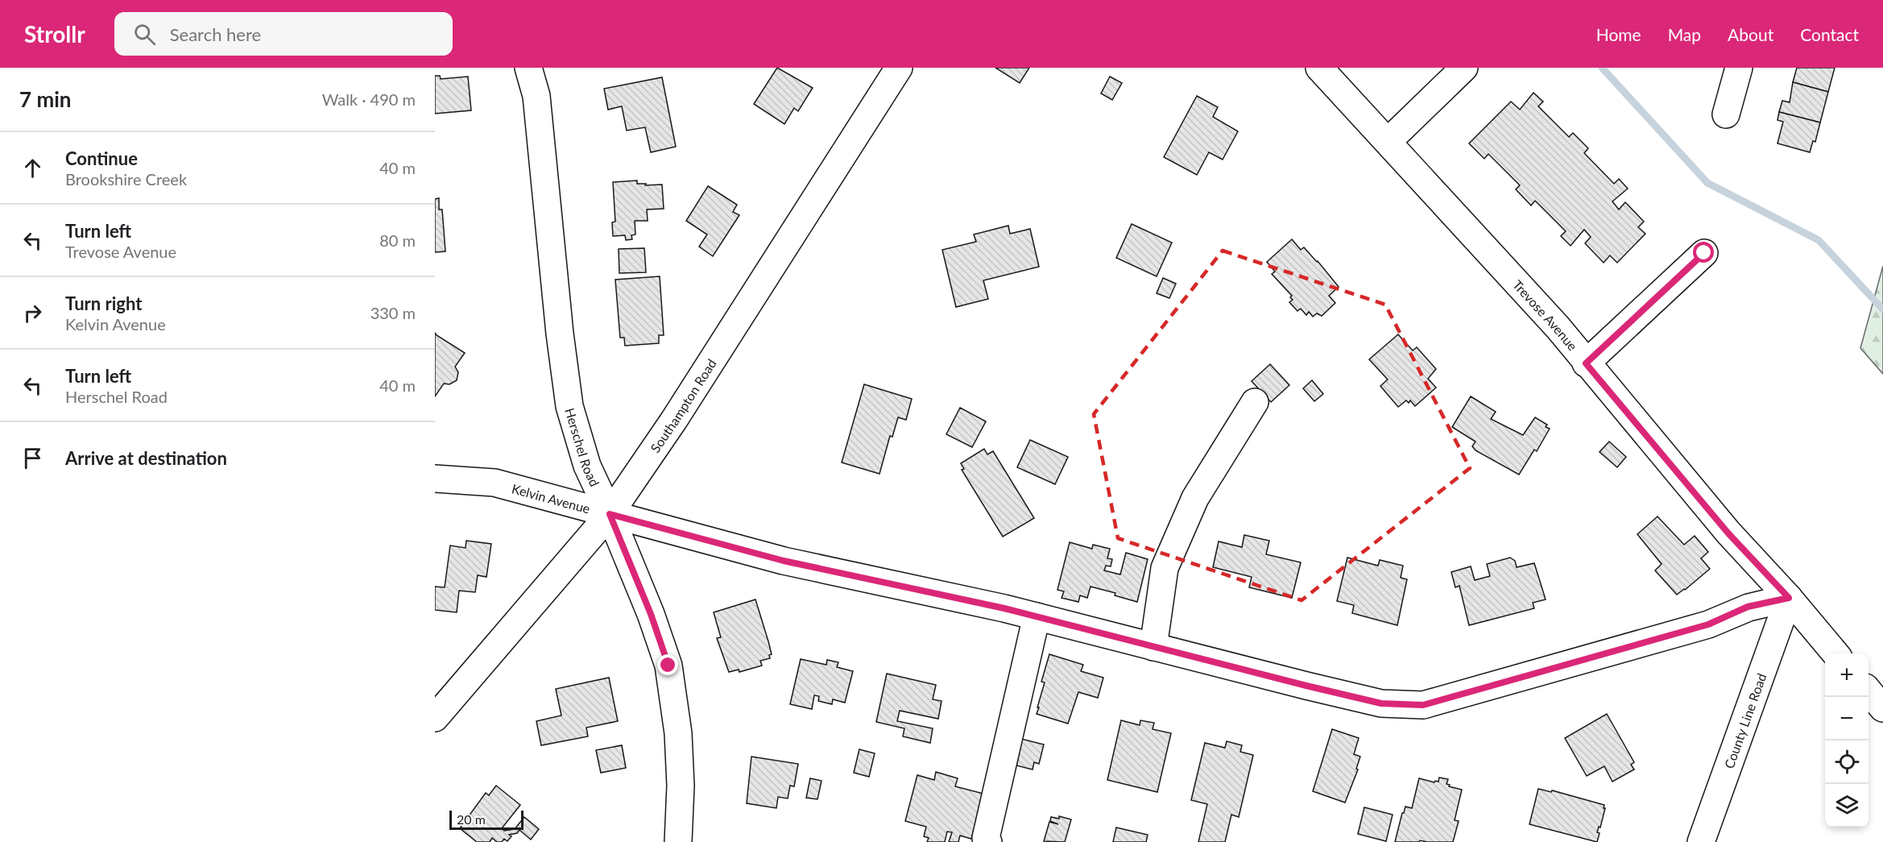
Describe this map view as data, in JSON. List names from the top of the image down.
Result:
{
  "streets": {
    "street": [
      "Trevose Avenue",
      "Southampton Road",
      "Herschel Road",
      "Kelvin Avenue",
      "County Line Road"
    ]
  },
  "crossings": [
    ["Trevose Avenue", "Kelvin Avenue"],
    ["Trevose Avenue", "County Line Road"],
    ["Southampton Road", "Herschel Road"],
    ["Southampton Road", "Kelvin Avenue"],
    ["Herschel Road", "Kelvin Avenue"],
    ["Kelvin Avenue", "County Line Road"]
  ],
  "scale_bar": "20 m",
  "page": {
    "header": "Strollr",
    "search": "Search here",
    "nav": [
      "Home",
      "Map",
      "About",
      "Contact"
    ],
    "heading": ["7 min", "Walk · 490 m"],
    "list": [
      ["Continue", "Brookshire Creek", "40 m"],
      ["Turn left", "Trevose Avenue", "80 m"],
      ["Turn right", "Kelvin Avenue", "330 m"],
      ["Turn left", "Herschel Road", "40 m"],
      "Arrive at destination"
    ],
    "map_buttons": ["+", "−"],
    "scale": "20 m"
  }
}
